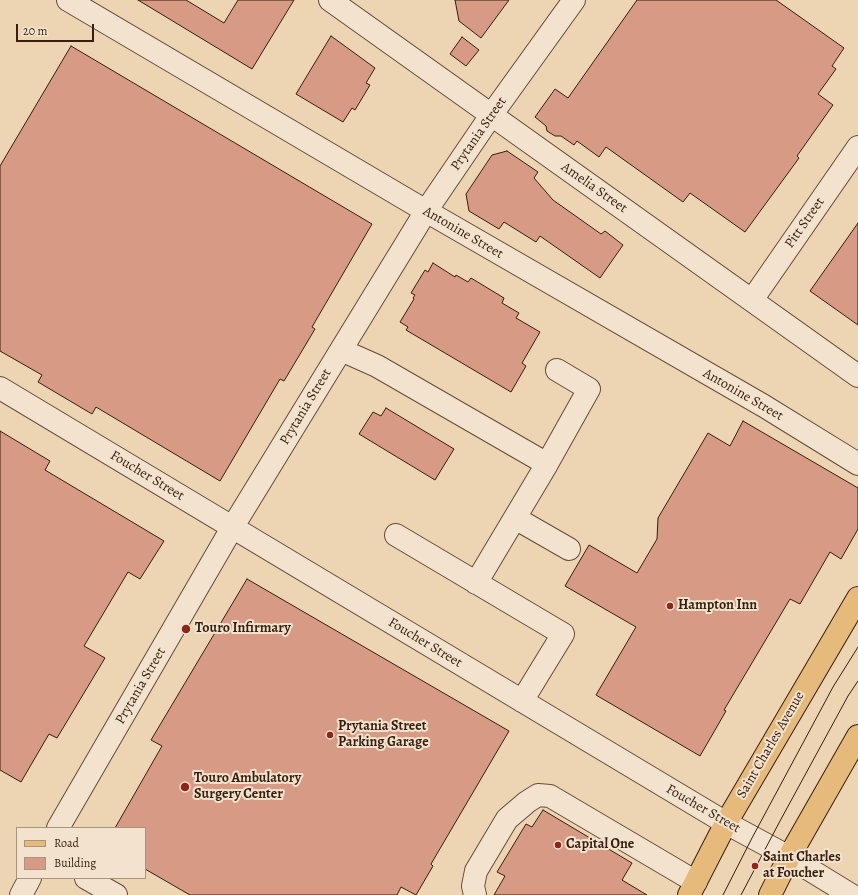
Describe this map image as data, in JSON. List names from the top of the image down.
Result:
{
  "streets": {
    "main road": ["Saint Charles Avenue"],
    "street": [
      "Prytania Street",
      "Amelia Street",
      "Pitt Street",
      "Antonine Street",
      "Foucher Street"
    ]
  },
  "crossings": [
    ["Prytania Street", "Amelia Street"],
    ["Prytania Street", "Antonine Street"],
    ["Prytania Street", "Foucher Street"],
    ["Amelia Street", "Pitt Street"],
    ["Foucher Street", "Saint Charles Avenue"]
  ],
  "places": [
    "Hampton Inn",
    "Touro Infirmary",
    "Prytania Street Parking Garage",
    "Touro Ambulatory Surgery Center",
    "Capital One",
    "Saint Charles at Foucher"
  ],
  "legend": ["Road", "Building"],
  "scale_bar": "20 m"
}
